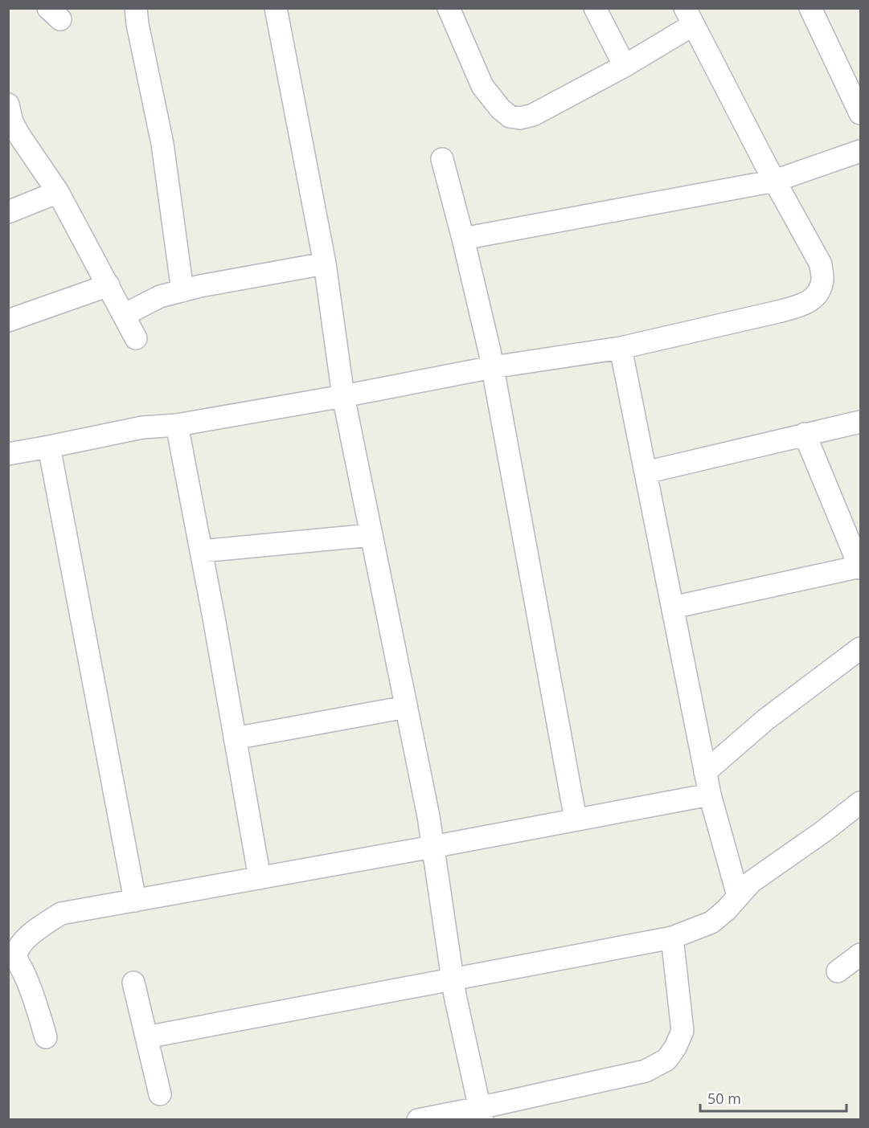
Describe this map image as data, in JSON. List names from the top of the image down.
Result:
{
  "scale_bar": "50 m"
}
